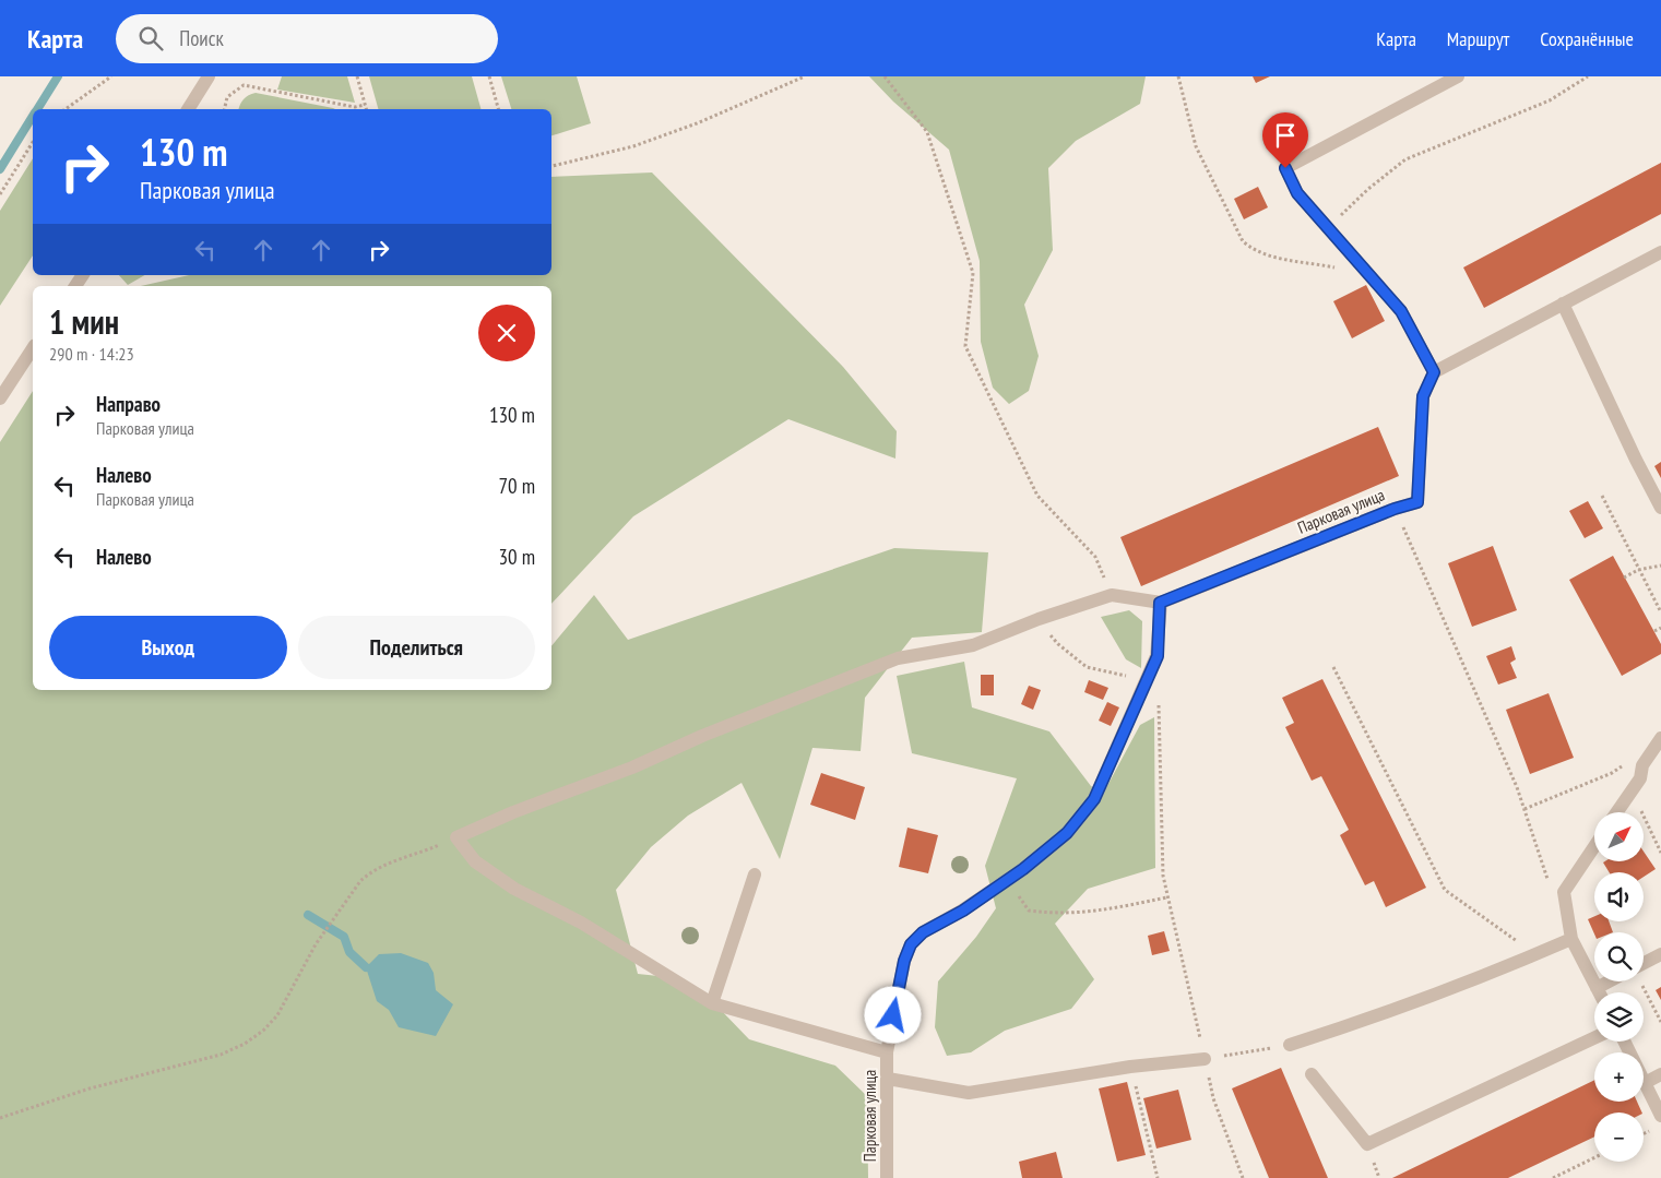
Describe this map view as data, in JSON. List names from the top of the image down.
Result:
{
  "streets": {
    "street": ["Парковая улица"]
  },
  "north": "top right",
  "page": {
    "header": "Карта",
    "search": "Поиск",
    "nav": ["Карта", "Маршрут", "Сохранённые"],
    "turn": ["130 m", "Парковая улица"],
    "heading": ["1 мин", "290 m · 14:23"],
    "list": [
      {
        "name": "Направо",
        "note": "Парковая улица",
        "value": "130 m"
      },
      {
        "name": "Налево",
        "note": "Парковая улица",
        "value": "70 m"
      },
      {
        "name": "Налево",
        "value": "30 m"
      }
    ],
    "buttons": ["Выход", "Поделиться"],
    "map_buttons": ["+", "−"]
  }
}
